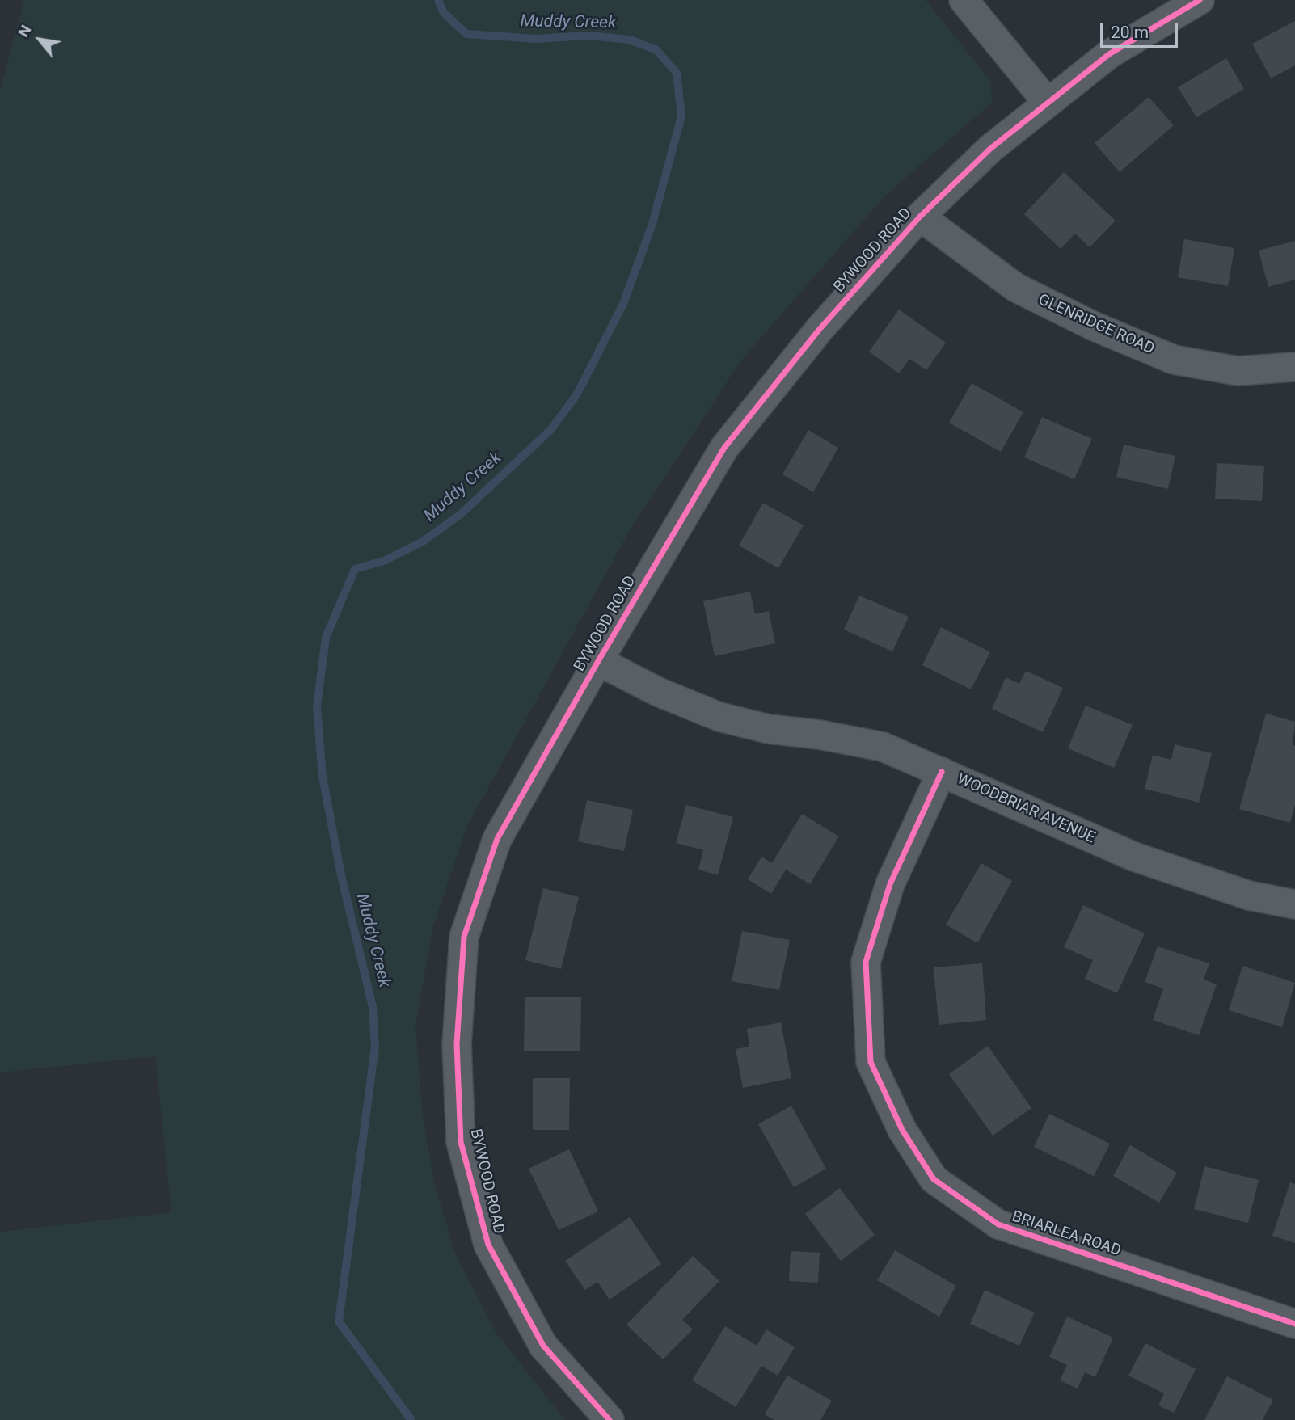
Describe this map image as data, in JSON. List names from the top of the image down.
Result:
{
  "streets": {
    "street": [
      "BYWOOD ROAD",
      "GLENRIDGE ROAD",
      "WOODBRIAR AVENUE",
      "BRIARLEA ROAD"
    ]
  },
  "crossings": [
    ["BYWOOD ROAD", "GLENRIDGE ROAD"],
    ["BYWOOD ROAD", "WOODBRIAR AVENUE"],
    ["WOODBRIAR AVENUE", "BRIARLEA ROAD"]
  ],
  "water": ["Muddy Creek"],
  "scale_bar": "20 m",
  "north": "top left"
}
